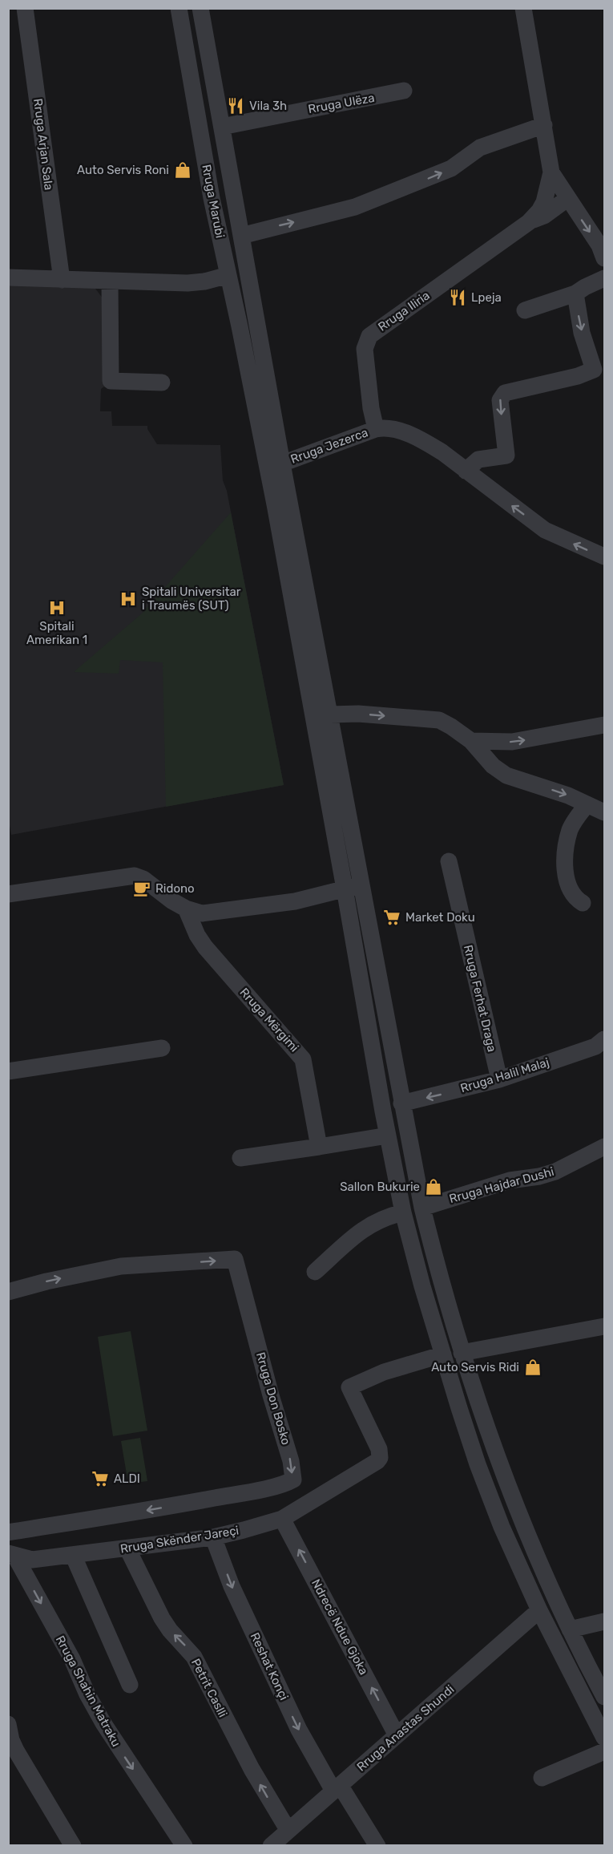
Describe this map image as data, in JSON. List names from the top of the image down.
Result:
{
  "streets": {
    "street": [
      "Rruga Ulëza",
      "Rruga Arjan Sala",
      "Rruga Marubi",
      "Rruga Iliria",
      "Rruga Jezerca",
      "Rruga Ferhat Draga",
      "Rruga Mërgimi",
      "Rruga Halil Malaj",
      "Rruga Hajdar Dushi",
      "Rruga Don Bosko",
      "Rruga Skënder Jareçi",
      "Ndrecë Ndue Gjoka",
      "Reshat Konçi",
      "Petrit Caslli",
      "Rruga Shahin Matraku",
      "Rruga Anastas Shundi"
    ]
  },
  "crossings": [
    ["Rruga Iliria", "Rruga Jezerca"],
    ["Rruga Ferhat Draga", "Rruga Halil Malaj"],
    ["Rruga Skënder Jareçi", "Ndrecë Ndue Gjoka"],
    ["Rruga Skënder Jareçi", "Reshat Konçi"],
    ["Rruga Skënder Jareçi", "Petrit Caslli"],
    ["Rruga Skënder Jareçi", "Rruga Shahin Matraku"],
    ["Ndrecë Ndue Gjoka", "Rruga Anastas Shundi"],
    ["Reshat Konçi", "Rruga Anastas Shundi"],
    ["Petrit Caslli", "Rruga Anastas Shundi"]
  ],
  "one_way": ["Rruga Halil Malaj", "Ndrecë Ndue Gjoka"],
  "places": {
    "restaurant": ["Vila 3h", "Lpeja"],
    "shop": ["Auto Servis Roni", "Sallon Bukurie", "Auto Servis Ridi"],
    "hospital": ["Spitali Universitar i Traumës (SUT)", "Spitali Amerikan 1"],
    "cafe": ["Ridono"],
    "supermarket": ["Market Doku", "ALDI"]
  }
}
